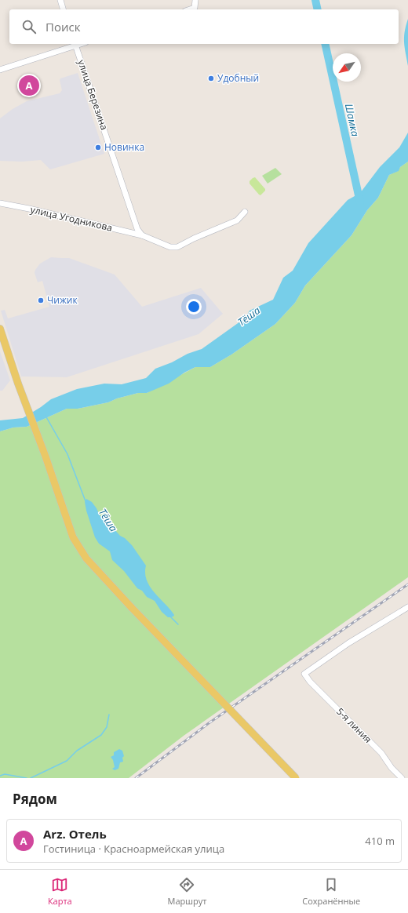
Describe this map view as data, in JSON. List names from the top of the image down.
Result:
{
  "streets": {
    "street": ["улица Березина", "улица Угодникова", "5-я линия"]
  },
  "crossings": [
    ["улица Березина", "улица Угодникова"]
  ],
  "water": ["Шамка", "Тёша"],
  "places": ["Удобный", "Новинка", "Чижик"],
  "north": "bottom left",
  "page": {
    "search": "Поиск",
    "pins": "A",
    "heading": "Рядом",
    "list": [
      {
        "mark": "A",
        "name": "Arz. Отель",
        "note": "Гостиница · Красноармейская улица",
        "value": "410 m"
      }
    ],
    "nav": ["Карта", "Маршрут", "Сохранённые"]
  }
}
